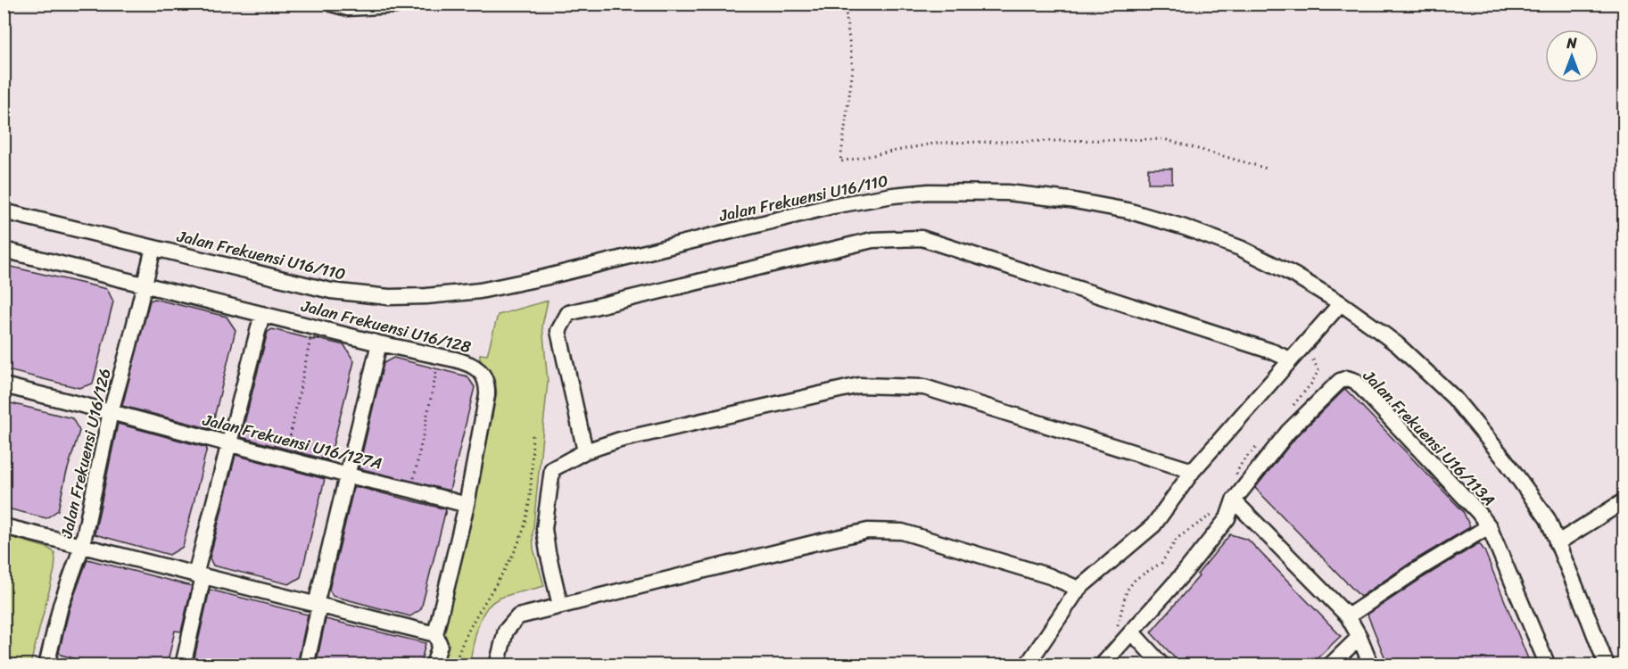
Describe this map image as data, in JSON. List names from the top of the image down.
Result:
{
  "streets": {
    "street": [
      "Jalan Frekuensi U16/110",
      "Jalan Frekuensi U16/128",
      "Jalan Frekuensi U16/113A",
      "Jalan Frekuensi U16/127A",
      "Jalan Frekuensi U16/126"
    ]
  },
  "crossings": [
    ["Jalan Frekuensi U16/110", "Jalan Frekuensi U16/126"],
    ["Jalan Frekuensi U16/128", "Jalan Frekuensi U16/127A"],
    ["Jalan Frekuensi U16/128", "Jalan Frekuensi U16/126"],
    ["Jalan Frekuensi U16/127A", "Jalan Frekuensi U16/126"]
  ],
  "north": "top"
}
